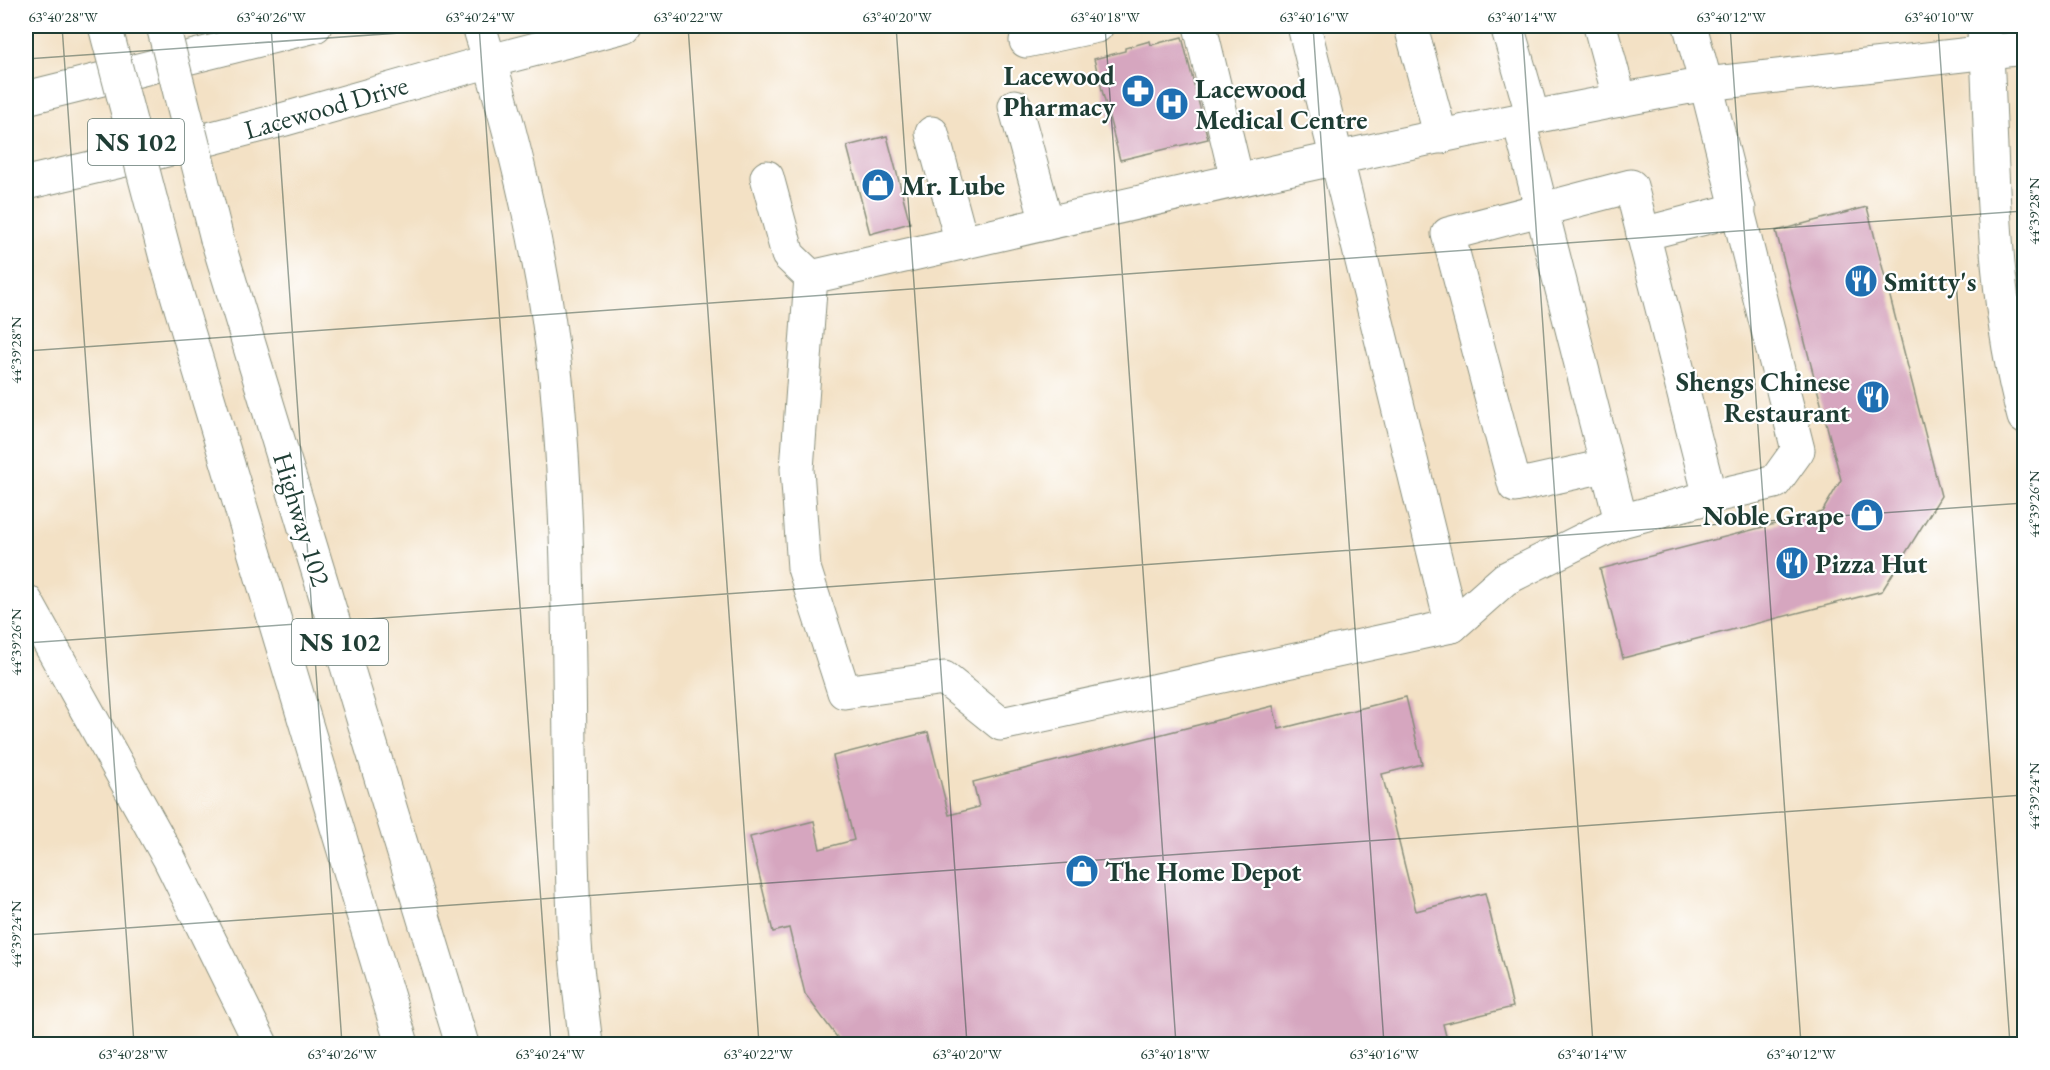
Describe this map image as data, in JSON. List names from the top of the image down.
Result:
{
  "streets": {
    "main road": ["Lacewood Drive", "NS 102", "Highway 102"]
  },
  "places": {
    "pharmacy": ["Lacewood Pharmacy"],
    "hospital": ["Lacewood Medical Centre"],
    "shop": ["Mr. Lube", "Noble Grape", "The Home Depot"],
    "restaurant": ["Smitty's", "Shengs Chinese Restaurant", "Pizza Hut"]
  },
  "coordinates": [
    "63°40'28\"W",
    "63°40'26\"W",
    "63°40'24\"W",
    "63°40'22\"W",
    "63°40'20\"W",
    "63°40'18\"W",
    "63°40'16\"W",
    "63°40'14\"W",
    "63°40'12\"W",
    "63°40'10\"W",
    "44°39'28\"N",
    "44°39'26\"N",
    "44°39'24\"N"
  ]
}
